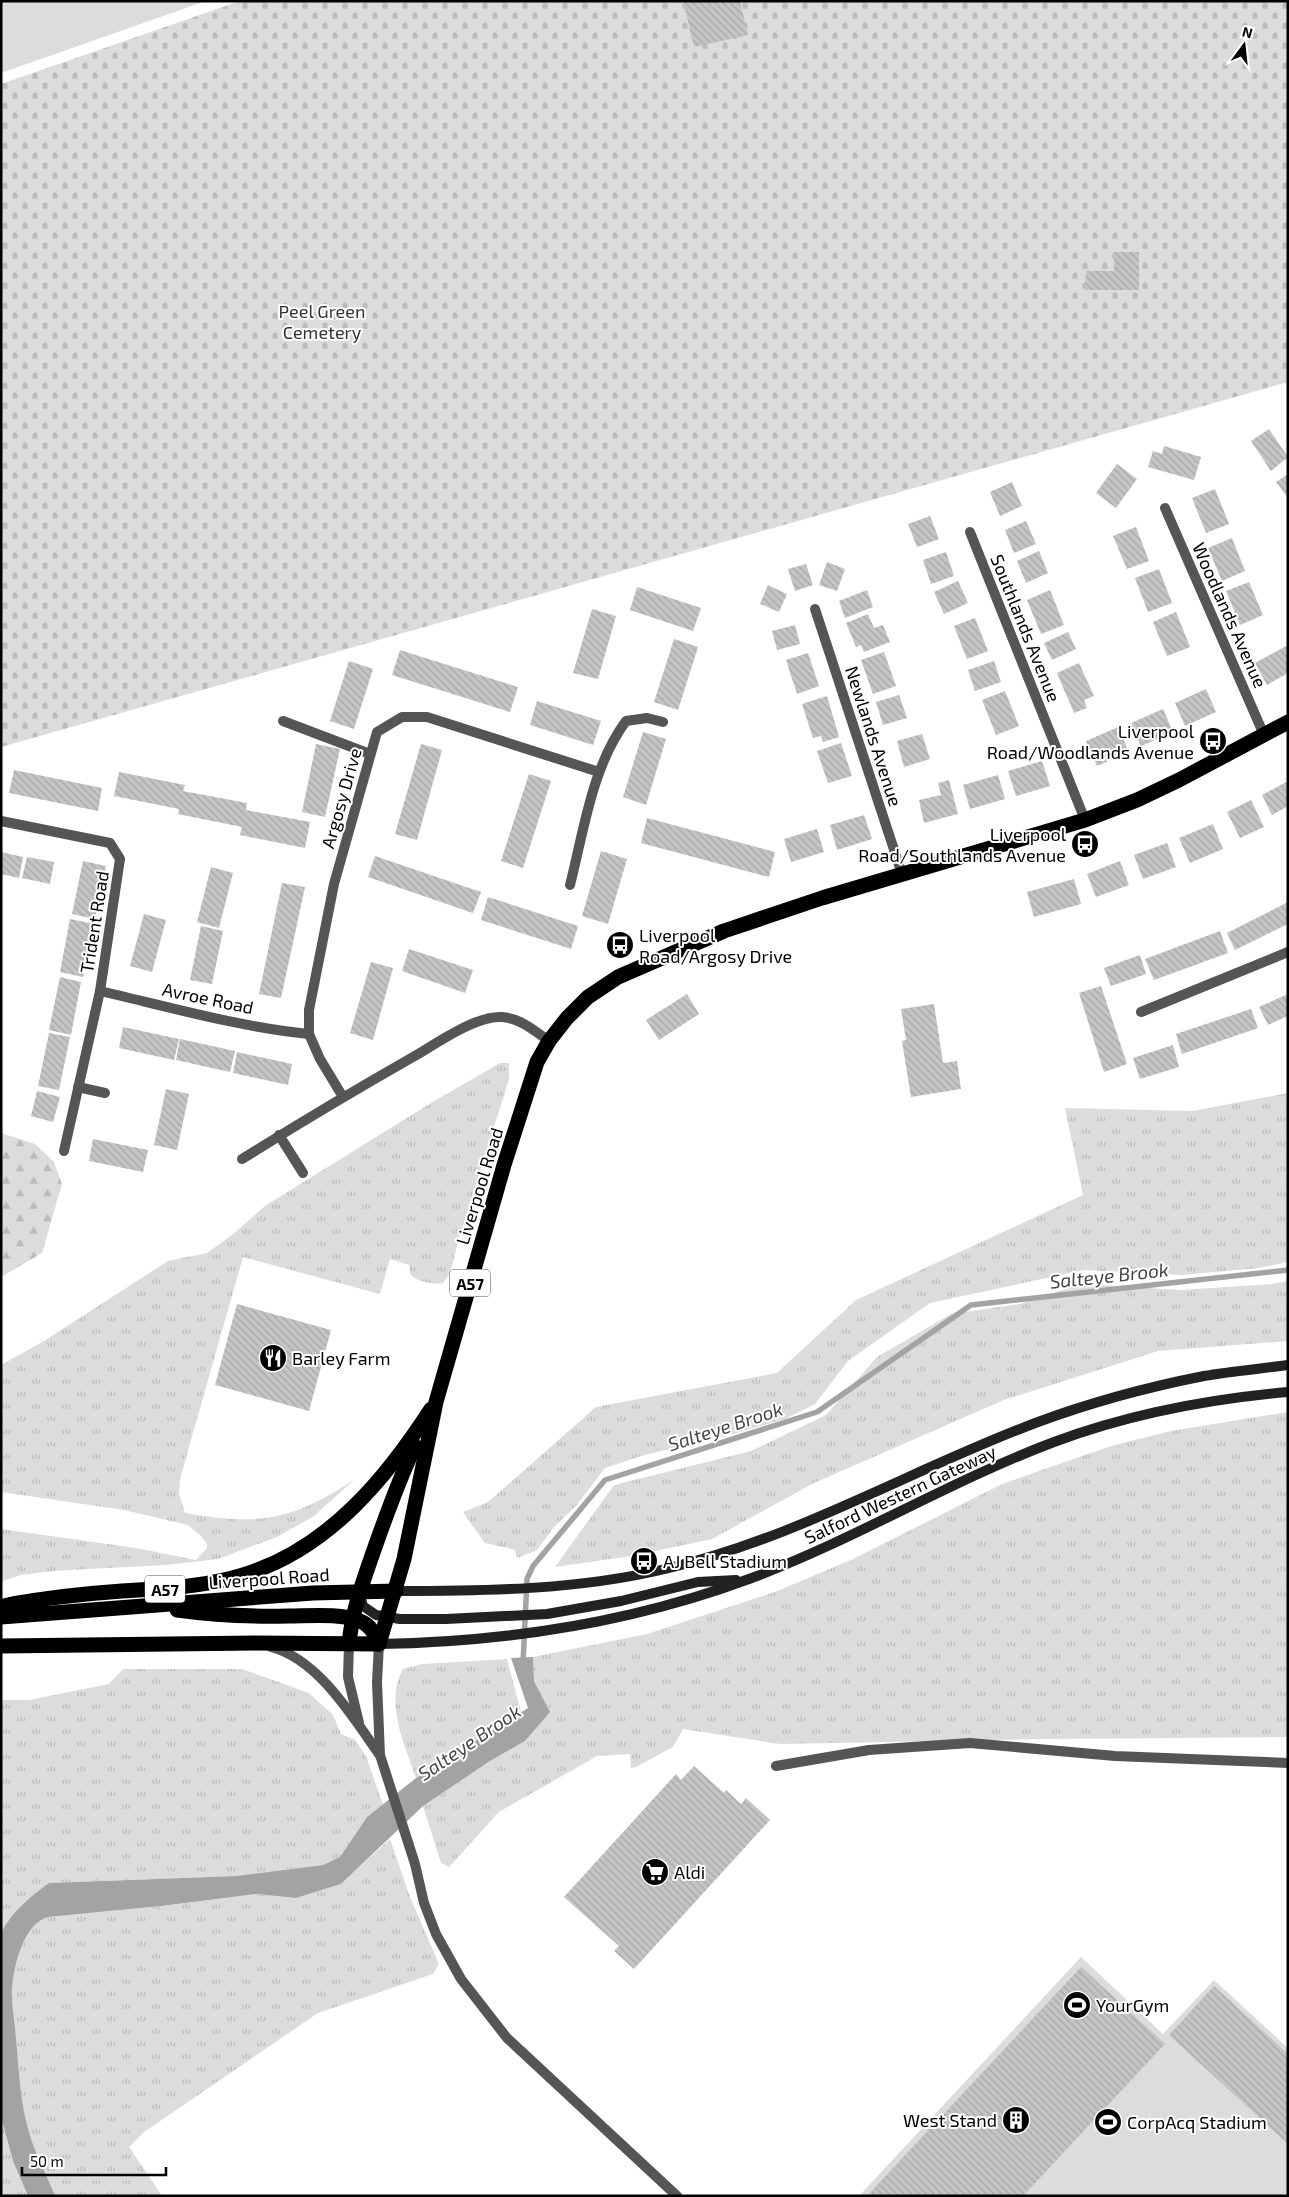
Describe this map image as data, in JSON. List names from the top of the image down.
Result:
{
  "streets": {
    "highway": ["Liverpool Road", "A57"],
    "street": [
      "Woodlands Avenue",
      "Southlands Avenue",
      "Newlands Avenue",
      "Argosy Drive",
      "Trident Road",
      "Avroe Road",
      "Salford Western Gateway"
    ]
  },
  "crossings": [
    ["Woodlands Avenue", "Liverpool Road"],
    ["Southlands Avenue", "Liverpool Road"],
    ["Newlands Avenue", "Liverpool Road"],
    ["Argosy Drive", "Avroe Road"],
    ["Trident Road", "Avroe Road"],
    ["Liverpool Road", "A57"],
    ["Liverpool Road", "Salford Western Gateway"],
    ["A57", "Salford Western Gateway"]
  ],
  "water": ["Salteye Brook"],
  "parks": ["Peel Green Cemetery"],
  "places": {
    "bus stop": [
      "Liverpool Road/Woodlands Avenue",
      "Liverpool Road/Southlands Avenue",
      "Liverpool Road/Argosy Drive",
      "AJ Bell Stadium"
    ],
    "restaurant": ["Barley Farm"],
    "supermarket": ["Aldi"],
    "sports": ["YourGym", "CorpAcq Stadium"],
    "building": ["West Stand"]
  },
  "scale_bar": "50 m",
  "north": "top"
}
